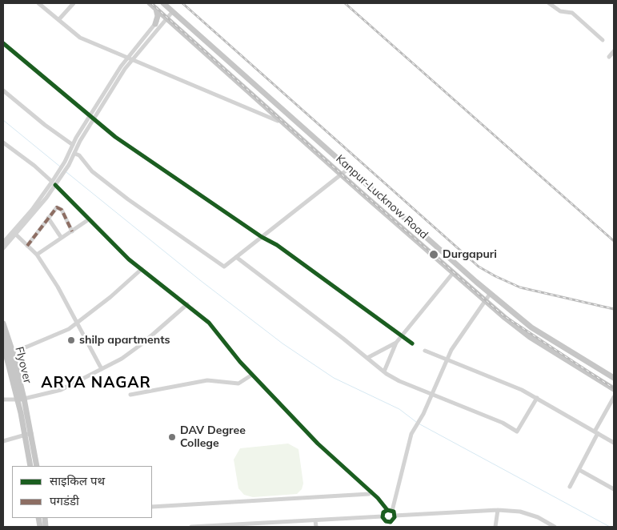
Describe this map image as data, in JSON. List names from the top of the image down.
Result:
{
  "streets": {
    "main road": ["Kanpur-Lucknow Road", "Flyover"]
  },
  "districts": ["ARYA NAGAR"],
  "places": ["Durgapuri", "shilp apartments", "DAV Degree College"],
  "legend": ["साइकिल पथ", "पगडंडी"]
}
